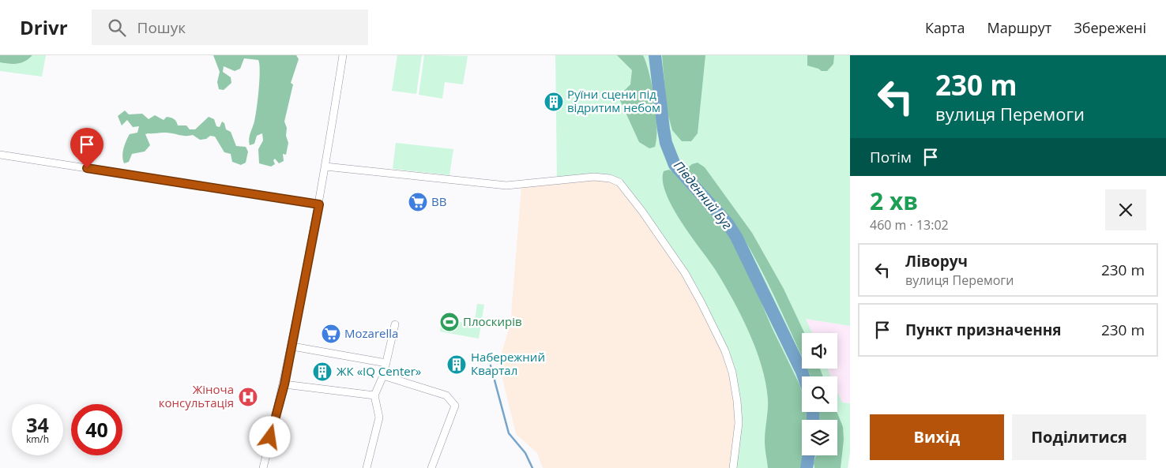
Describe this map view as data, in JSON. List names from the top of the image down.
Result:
{
  "water": ["Південний Буг"],
  "places": {
    "building": ["Руїни сцени під відритим небом", "Набережний Квартал", "ЖК «IQ Center»"],
    "supermarket": ["ВВ", "Mozarella"],
    "sports": ["Плоскирів"],
    "hospital": ["Жіноча консультація"]
  },
  "page": {
    "header": "Drivr",
    "search": "Пошук",
    "nav": ["Карта", "Маршрут", "Збережені"],
    "turn": ["230 m", "вулиця Перемоги"],
    "then": "Потім",
    "heading": ["2 хв", "460 m · 13:02"],
    "list": [
      {
        "name": "Ліворуч",
        "note": "вулиця Перемоги",
        "value": "230 m"
      },
      {
        "name": "Пункт призначення",
        "value": "230 m"
      }
    ],
    "speed": "34 km/h",
    "limit": "40",
    "buttons": ["Вихід", "Поділитися"]
  }
}
